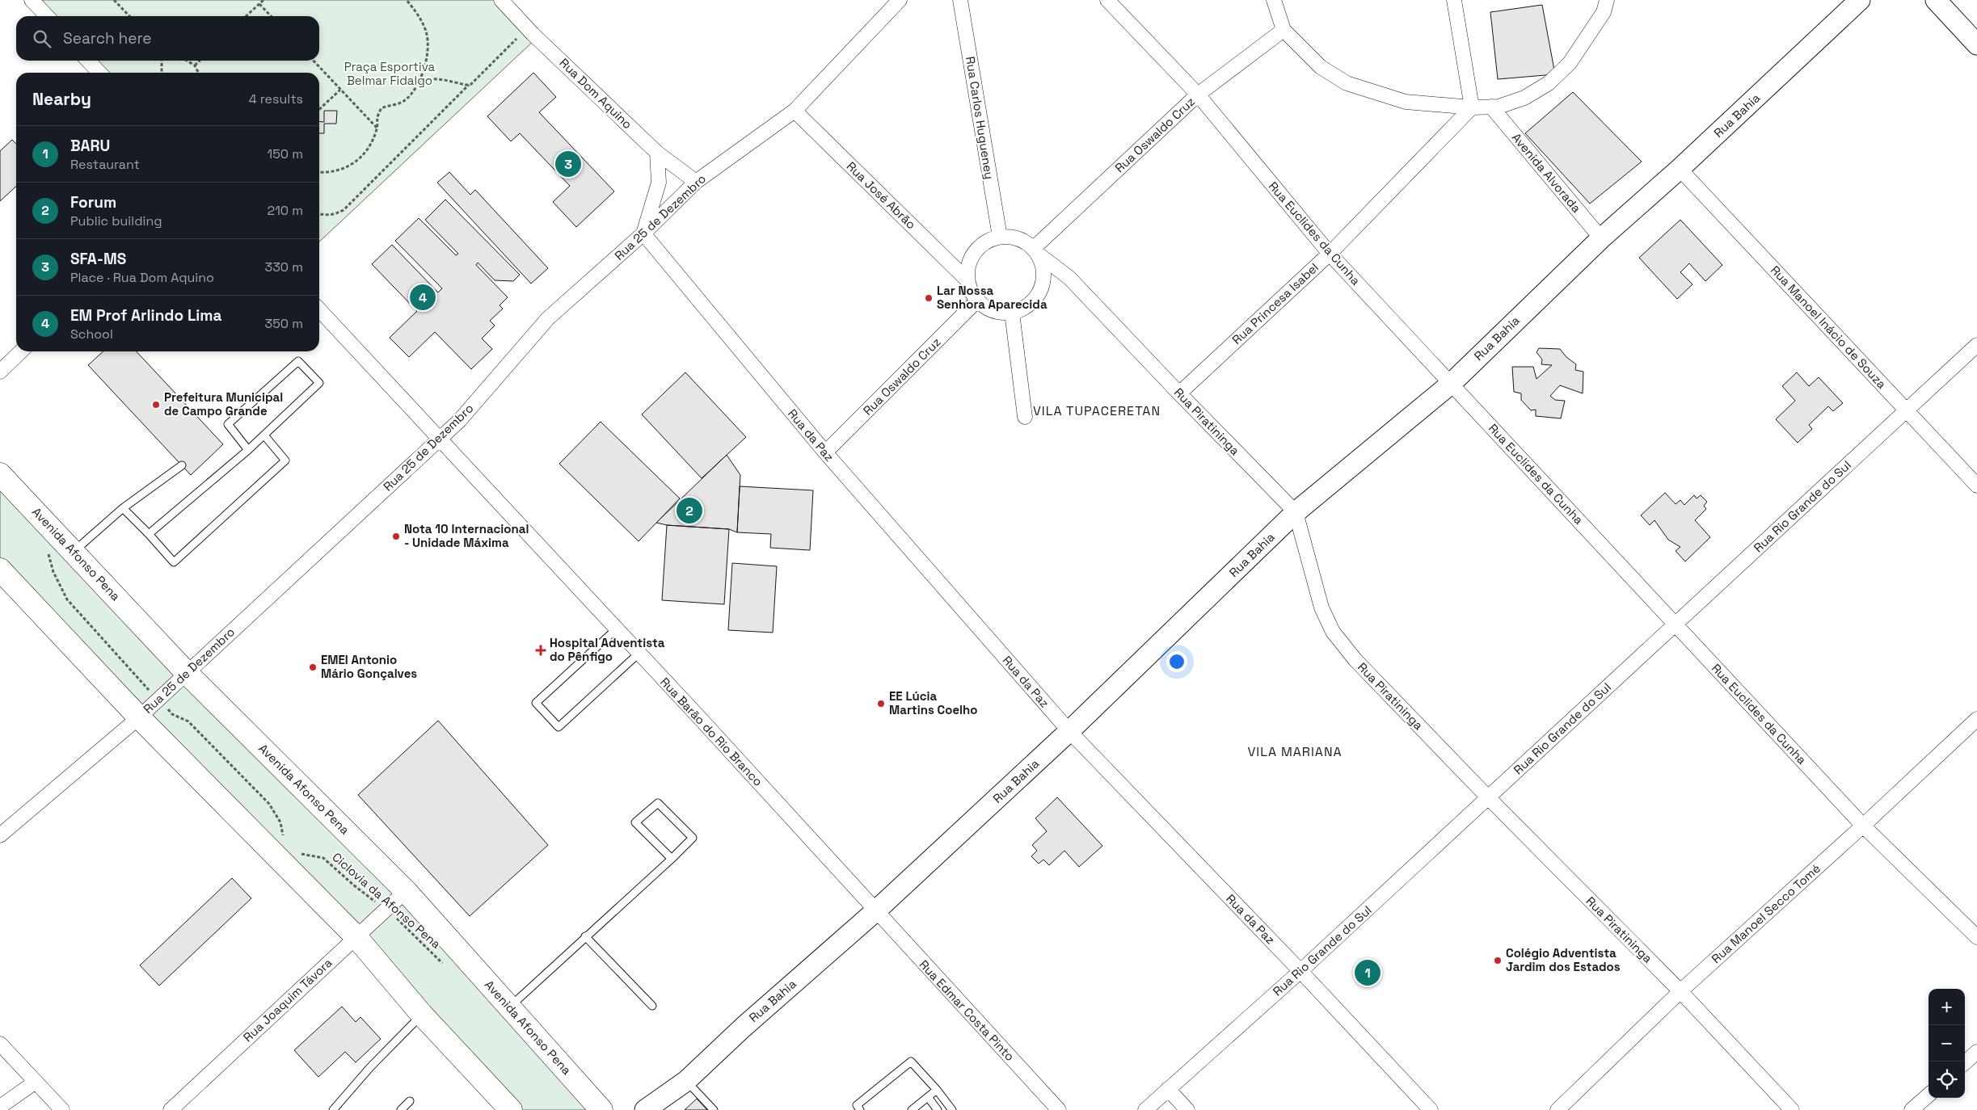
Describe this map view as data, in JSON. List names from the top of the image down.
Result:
{
  "streets": {
    "main road": ["Avenida Afonso Pena"],
    "street": [
      "Rua Dom Aquino",
      "Rua Bahia",
      "Rua Carlos Hugueney",
      "Rua Oswaldo Cruz",
      "Avenida Alvorada",
      "Rua José Abrão",
      "Rua 25 de Dezembro",
      "Rua Euclides da Cunha",
      "Rua Princesa Isabel",
      "Rua Manoel Inácio de Souza",
      "Rua Piratininga",
      "Rua da Paz",
      "Rua Rio Grande do Sul",
      "Rua Barão do Rio Branco",
      "Rua Manoel Secco Tomé",
      "Rua Joaquim Távora",
      "Rua Edmar Costa Pinto"
    ],
    "path": ["Ciclovia da Afonso Pena"]
  },
  "crossings": [
    ["Rua Dom Aquino", "Rua 25 de Dezembro"],
    ["Rua Bahia", "Avenida Alvorada"],
    ["Rua Bahia", "Rua Euclides da Cunha"],
    ["Rua Bahia", "Rua Manoel Inácio de Souza"],
    ["Rua Bahia", "Rua Piratininga"],
    ["Rua Bahia", "Rua da Paz"],
    ["Rua Bahia", "Rua Barão do Rio Branco"],
    ["Rua Bahia", "Rua Edmar Costa Pinto"],
    ["Rua Carlos Hugueney", "Rua Oswaldo Cruz"],
    ["Rua Carlos Hugueney", "Rua José Abrão"],
    ["Rua Carlos Hugueney", "Rua Piratininga"],
    ["Rua Oswaldo Cruz", "Rua José Abrão"],
    ["Rua Oswaldo Cruz", "Rua Euclides da Cunha"],
    ["Rua Oswaldo Cruz", "Rua Piratininga"],
    ["Rua Oswaldo Cruz", "Rua da Paz"],
    ["Rua José Abrão", "Rua 25 de Dezembro"],
    ["Rua José Abrão", "Rua Piratininga"],
    ["Rua 25 de Dezembro", "Rua da Paz"],
    ["Rua 25 de Dezembro", "Avenida Afonso Pena"],
    ["Rua 25 de Dezembro", "Rua Barão do Rio Branco"],
    ["Rua Euclides da Cunha", "Rua Princesa Isabel"],
    ["Rua Euclides da Cunha", "Rua Rio Grande do Sul"],
    ["Rua Euclides da Cunha", "Rua Manoel Secco Tomé"],
    ["Rua Princesa Isabel", "Rua Piratininga"],
    ["Rua Manoel Inácio de Souza", "Rua Rio Grande do Sul"],
    ["Rua Piratininga", "Rua Rio Grande do Sul"],
    ["Rua Piratininga", "Rua Manoel Secco Tomé"],
    ["Rua da Paz", "Rua Rio Grande do Sul"],
    ["Avenida Afonso Pena", "Rua Joaquim Távora"],
    ["Rua Barão do Rio Branco", "Rua Edmar Costa Pinto"],
    ["Ciclovia da Afonso Pena", "Rua Joaquim Távora"]
  ],
  "districts": ["VILA TUPACERETAN", "VILA MARIANA"],
  "parks": ["Praça Esportiva Belmar Fidalgo"],
  "places": {
    "other": [
      "Lar Nossa Senhora Aparecida",
      "Prefeitura Municipal de Campo Grande",
      "Nota 10 Internacional - Unidade Máxima",
      "EMEI Antonio Mário Gonçalves",
      "EE Lúcia Martins Coelho",
      "Colégio Adventista Jardim dos Estados"
    ],
    "health": ["Hospital Adventista do Pênfigo"]
  },
  "page": {
    "search": "Search here",
    "heading": ["Nearby", "4 results"],
    "list": [
      {
        "mark": "1",
        "name": "BARU",
        "note": "Restaurant",
        "value": "150 m"
      },
      {
        "mark": "2",
        "name": "Forum",
        "note": "Public building",
        "value": "210 m"
      },
      {
        "mark": "3",
        "name": "SFA-MS",
        "note": "Place · Rua Dom Aquino",
        "value": "330 m"
      },
      {
        "mark": "4",
        "name": "EM Prof Arlindo Lima",
        "note": "School",
        "value": "350 m"
      }
    ],
    "pins": [
      "3",
      "4",
      "2",
      "1"
    ],
    "map_buttons": ["+", "−"]
  }
}
